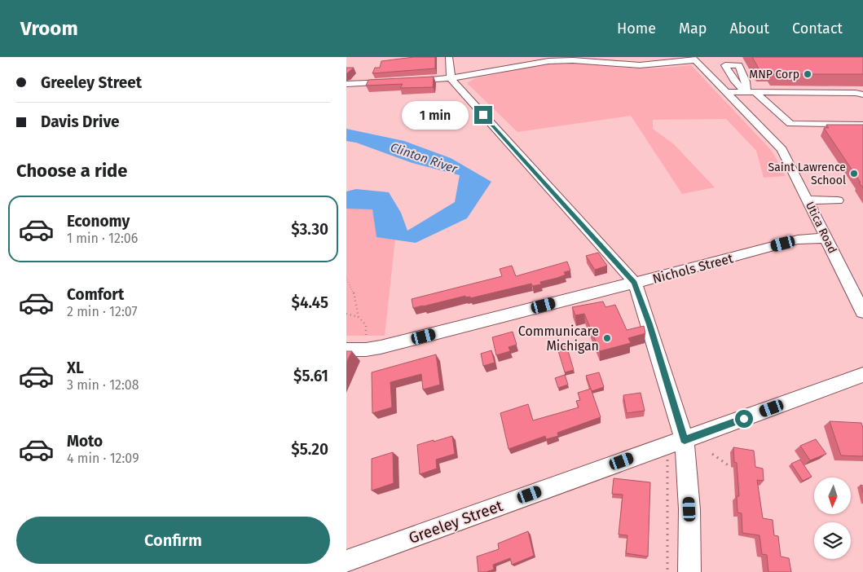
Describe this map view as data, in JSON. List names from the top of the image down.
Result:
{
  "streets": {
    "street": ["Utica Road", "Nichols Street", "Greeley Street"]
  },
  "crossings": [
    ["Utica Road", "Nichols Street"]
  ],
  "water": ["Clinton River"],
  "places": ["MNP Corp", "Saint Lawrence School", "Communicare Michigan"],
  "north": "bottom",
  "page": {
    "header": "Vroom",
    "nav": [
      "Home",
      "Map",
      "About",
      "Contact"
    ],
    "banner": ["Greeley Street", "Davis Drive"],
    "bubble": "1 min",
    "heading": "Choose a ride",
    "list": [
      {
        "name": "Economy",
        "note": "1 min · 12:06",
        "value": "$3.30"
      },
      {
        "name": "Comfort",
        "note": "2 min · 12:07",
        "value": "$4.45"
      },
      {
        "name": "XL",
        "note": "3 min · 12:08",
        "value": "$5.61"
      },
      {
        "name": "Moto",
        "note": "4 min · 12:09",
        "value": "$5.20"
      }
    ],
    "buttons": "Confirm"
  }
}
